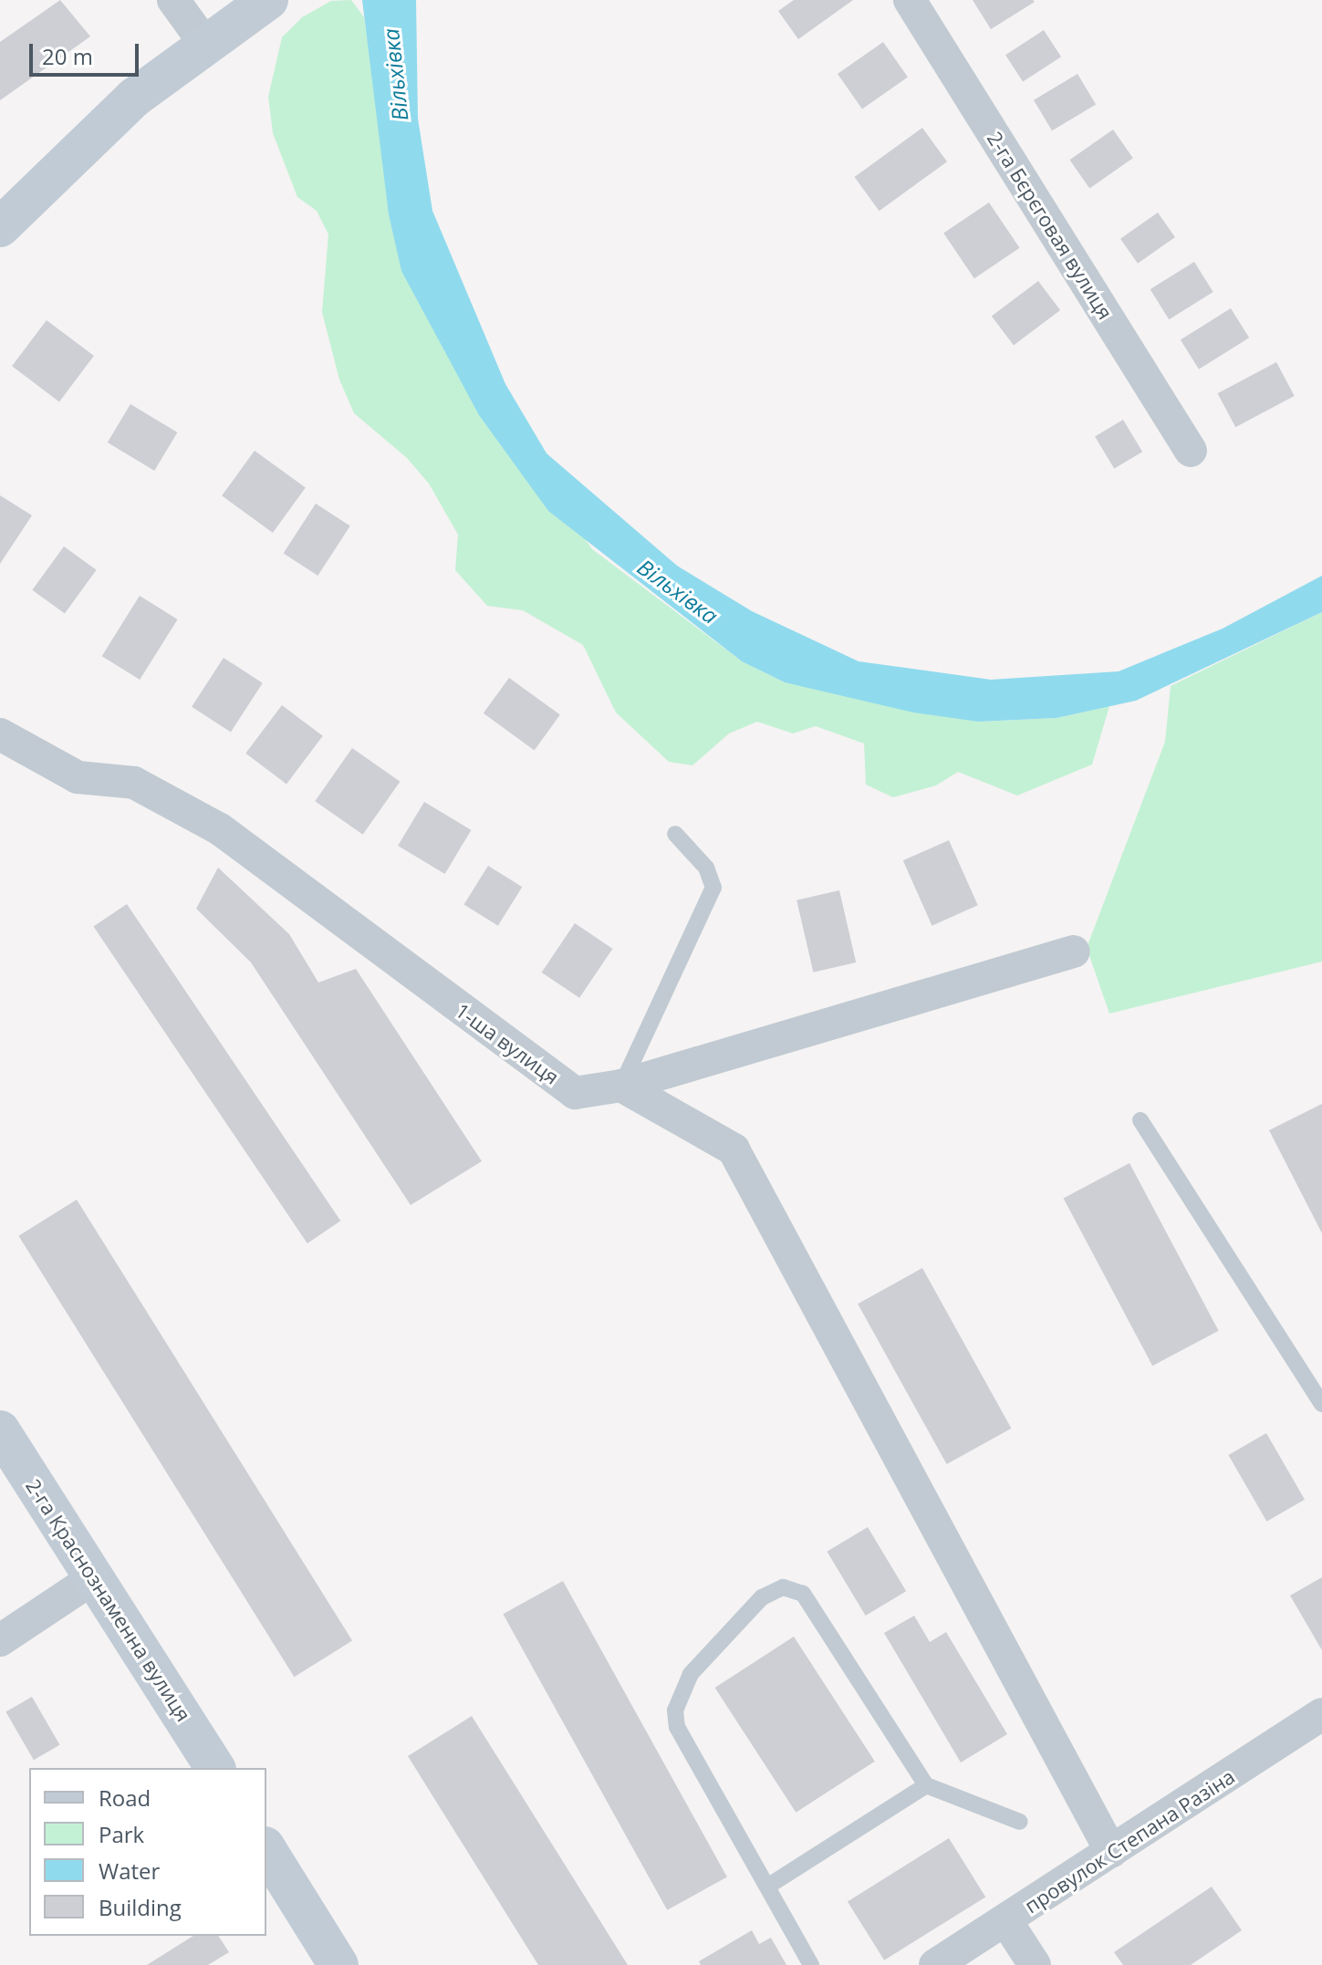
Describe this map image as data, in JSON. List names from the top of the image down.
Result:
{
  "streets": {
    "street": [
      "2-га Бєрєговая вулиця",
      "1-ша вулиця",
      "2-га Краснознаменна вулиця",
      "провулок Степана Разіна"
    ]
  },
  "water": ["Вільхівка"],
  "legend": [
    "Road",
    "Park",
    "Water",
    "Building"
  ],
  "scale_bar": "20 m"
}
